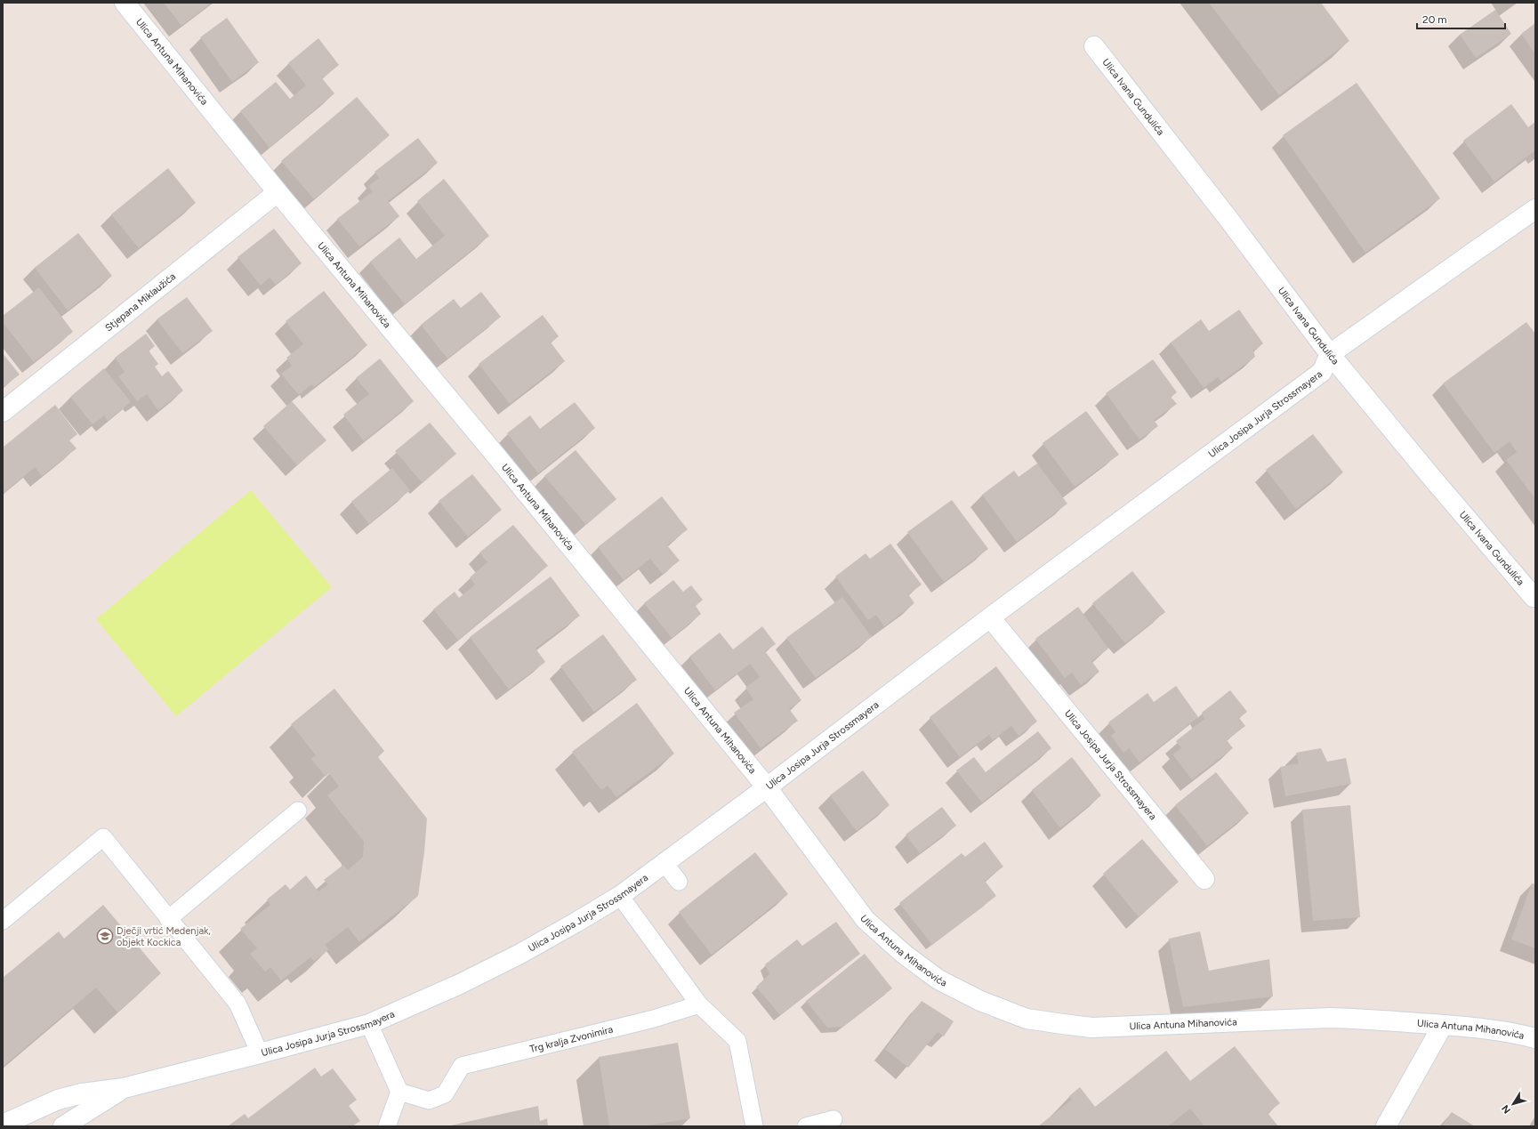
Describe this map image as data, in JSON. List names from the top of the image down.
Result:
{
  "streets": {
    "street": [
      "Ulica Antuna Mihanovića",
      "Ulica Ivana Gundulića",
      "Stjepana Miklaužića",
      "Ulica Josipa Jurja Strossmayera"
    ],
    "lane": ["Trg kralja Zvonimira"]
  },
  "crossings": [
    ["Ulica Antuna Mihanovića", "Stjepana Miklaužića"],
    ["Ulica Antuna Mihanovića", "Ulica Josipa Jurja Strossmayera"],
    ["Ulica Ivana Gundulića", "Ulica Josipa Jurja Strossmayera"]
  ],
  "places": {
    "school or university": ["Dječji vrtić Medenjak, objekt Kockica"]
  },
  "scale_bar": "20 m",
  "north": "bottom left"
}
